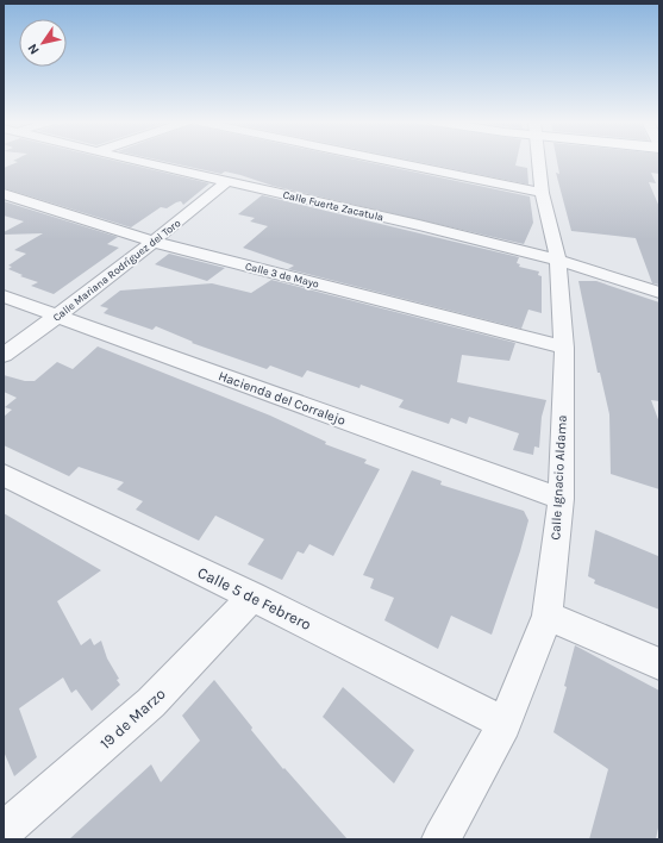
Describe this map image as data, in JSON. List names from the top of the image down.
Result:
{
  "streets": {
    "street": [
      "Calle Fuerte Zacatula",
      "Calle Mariana Rodríguez del Toro",
      "Calle 3 de Mayo",
      "Hacienda del Corralejo",
      "Calle Ignacio Aldama",
      "Calle 5 de Febrero",
      "19 de Marzo"
    ]
  },
  "crossings": [
    ["Calle Fuerte Zacatula", "Calle Mariana Rodríguez del Toro"],
    ["Calle Fuerte Zacatula", "Calle Ignacio Aldama"],
    ["Calle Mariana Rodríguez del Toro", "Calle 3 de Mayo"],
    ["Calle Mariana Rodríguez del Toro", "Hacienda del Corralejo"],
    ["Calle 3 de Mayo", "Calle Ignacio Aldama"],
    ["Hacienda del Corralejo", "Calle Ignacio Aldama"],
    ["Calle Ignacio Aldama", "Calle 5 de Febrero"],
    ["Calle 5 de Febrero", "19 de Marzo"]
  ],
  "north": "bottom left"
}
